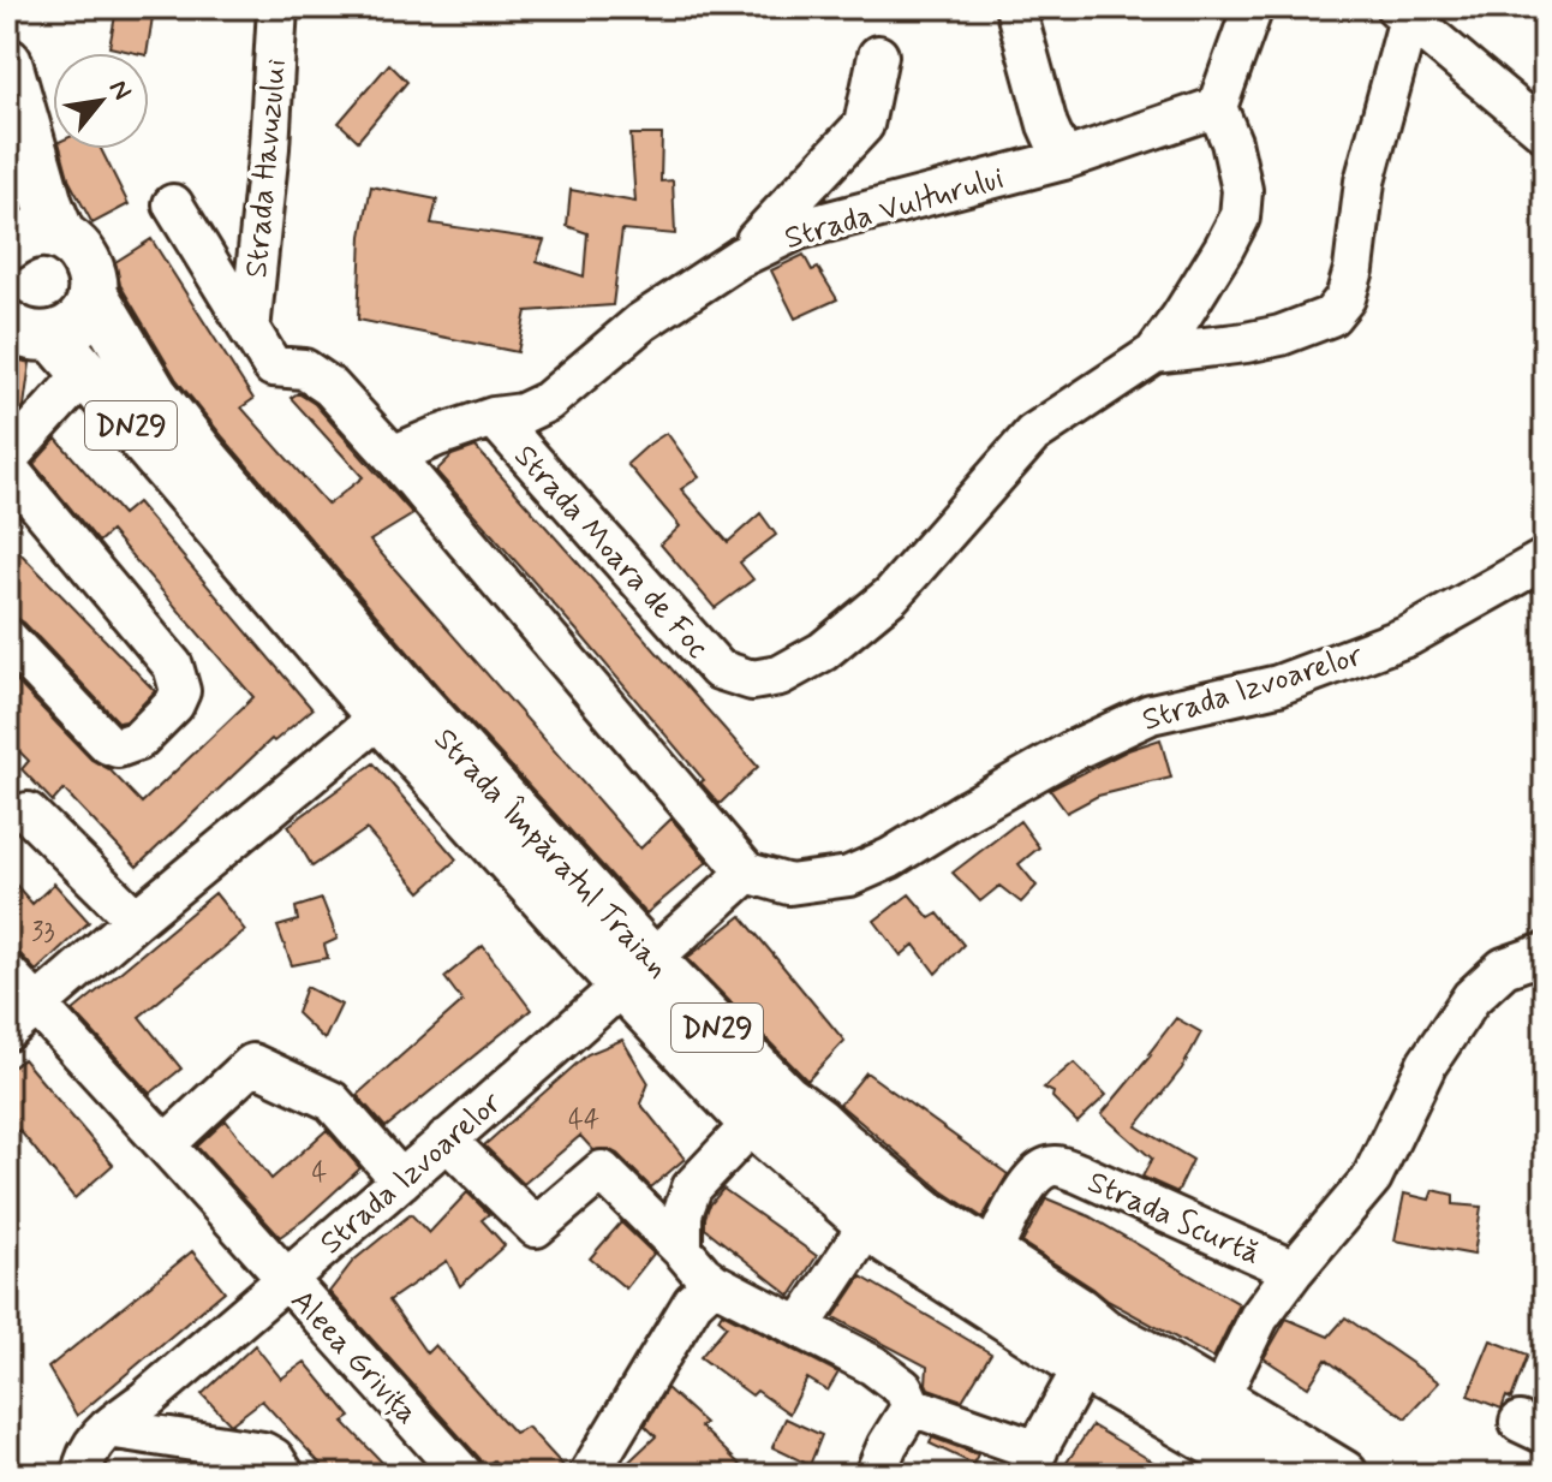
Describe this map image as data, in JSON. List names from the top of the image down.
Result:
{
  "streets": {
    "main road": ["DN29", "Strada Împăratul Traian"],
    "street": [
      "Strada Havuzului",
      "Strada Vulturului",
      "Strada Moara de Foc",
      "Strada Izvoarelor",
      "Strada Scurtă",
      "Aleea Grivița"
    ]
  },
  "crossings": [
    ["Strada Vulturului", "Strada Moara de Foc"],
    ["DN29", "Strada Împăratul Traian"],
    ["Strada Izvoarelor", "Strada Împăratul Traian"],
    ["Strada Izvoarelor", "Aleea Grivița"],
    ["Strada Împăratul Traian", "Strada Scurtă"]
  ],
  "house_numbers": ["33", "44", "4"],
  "north": "top right"
}
